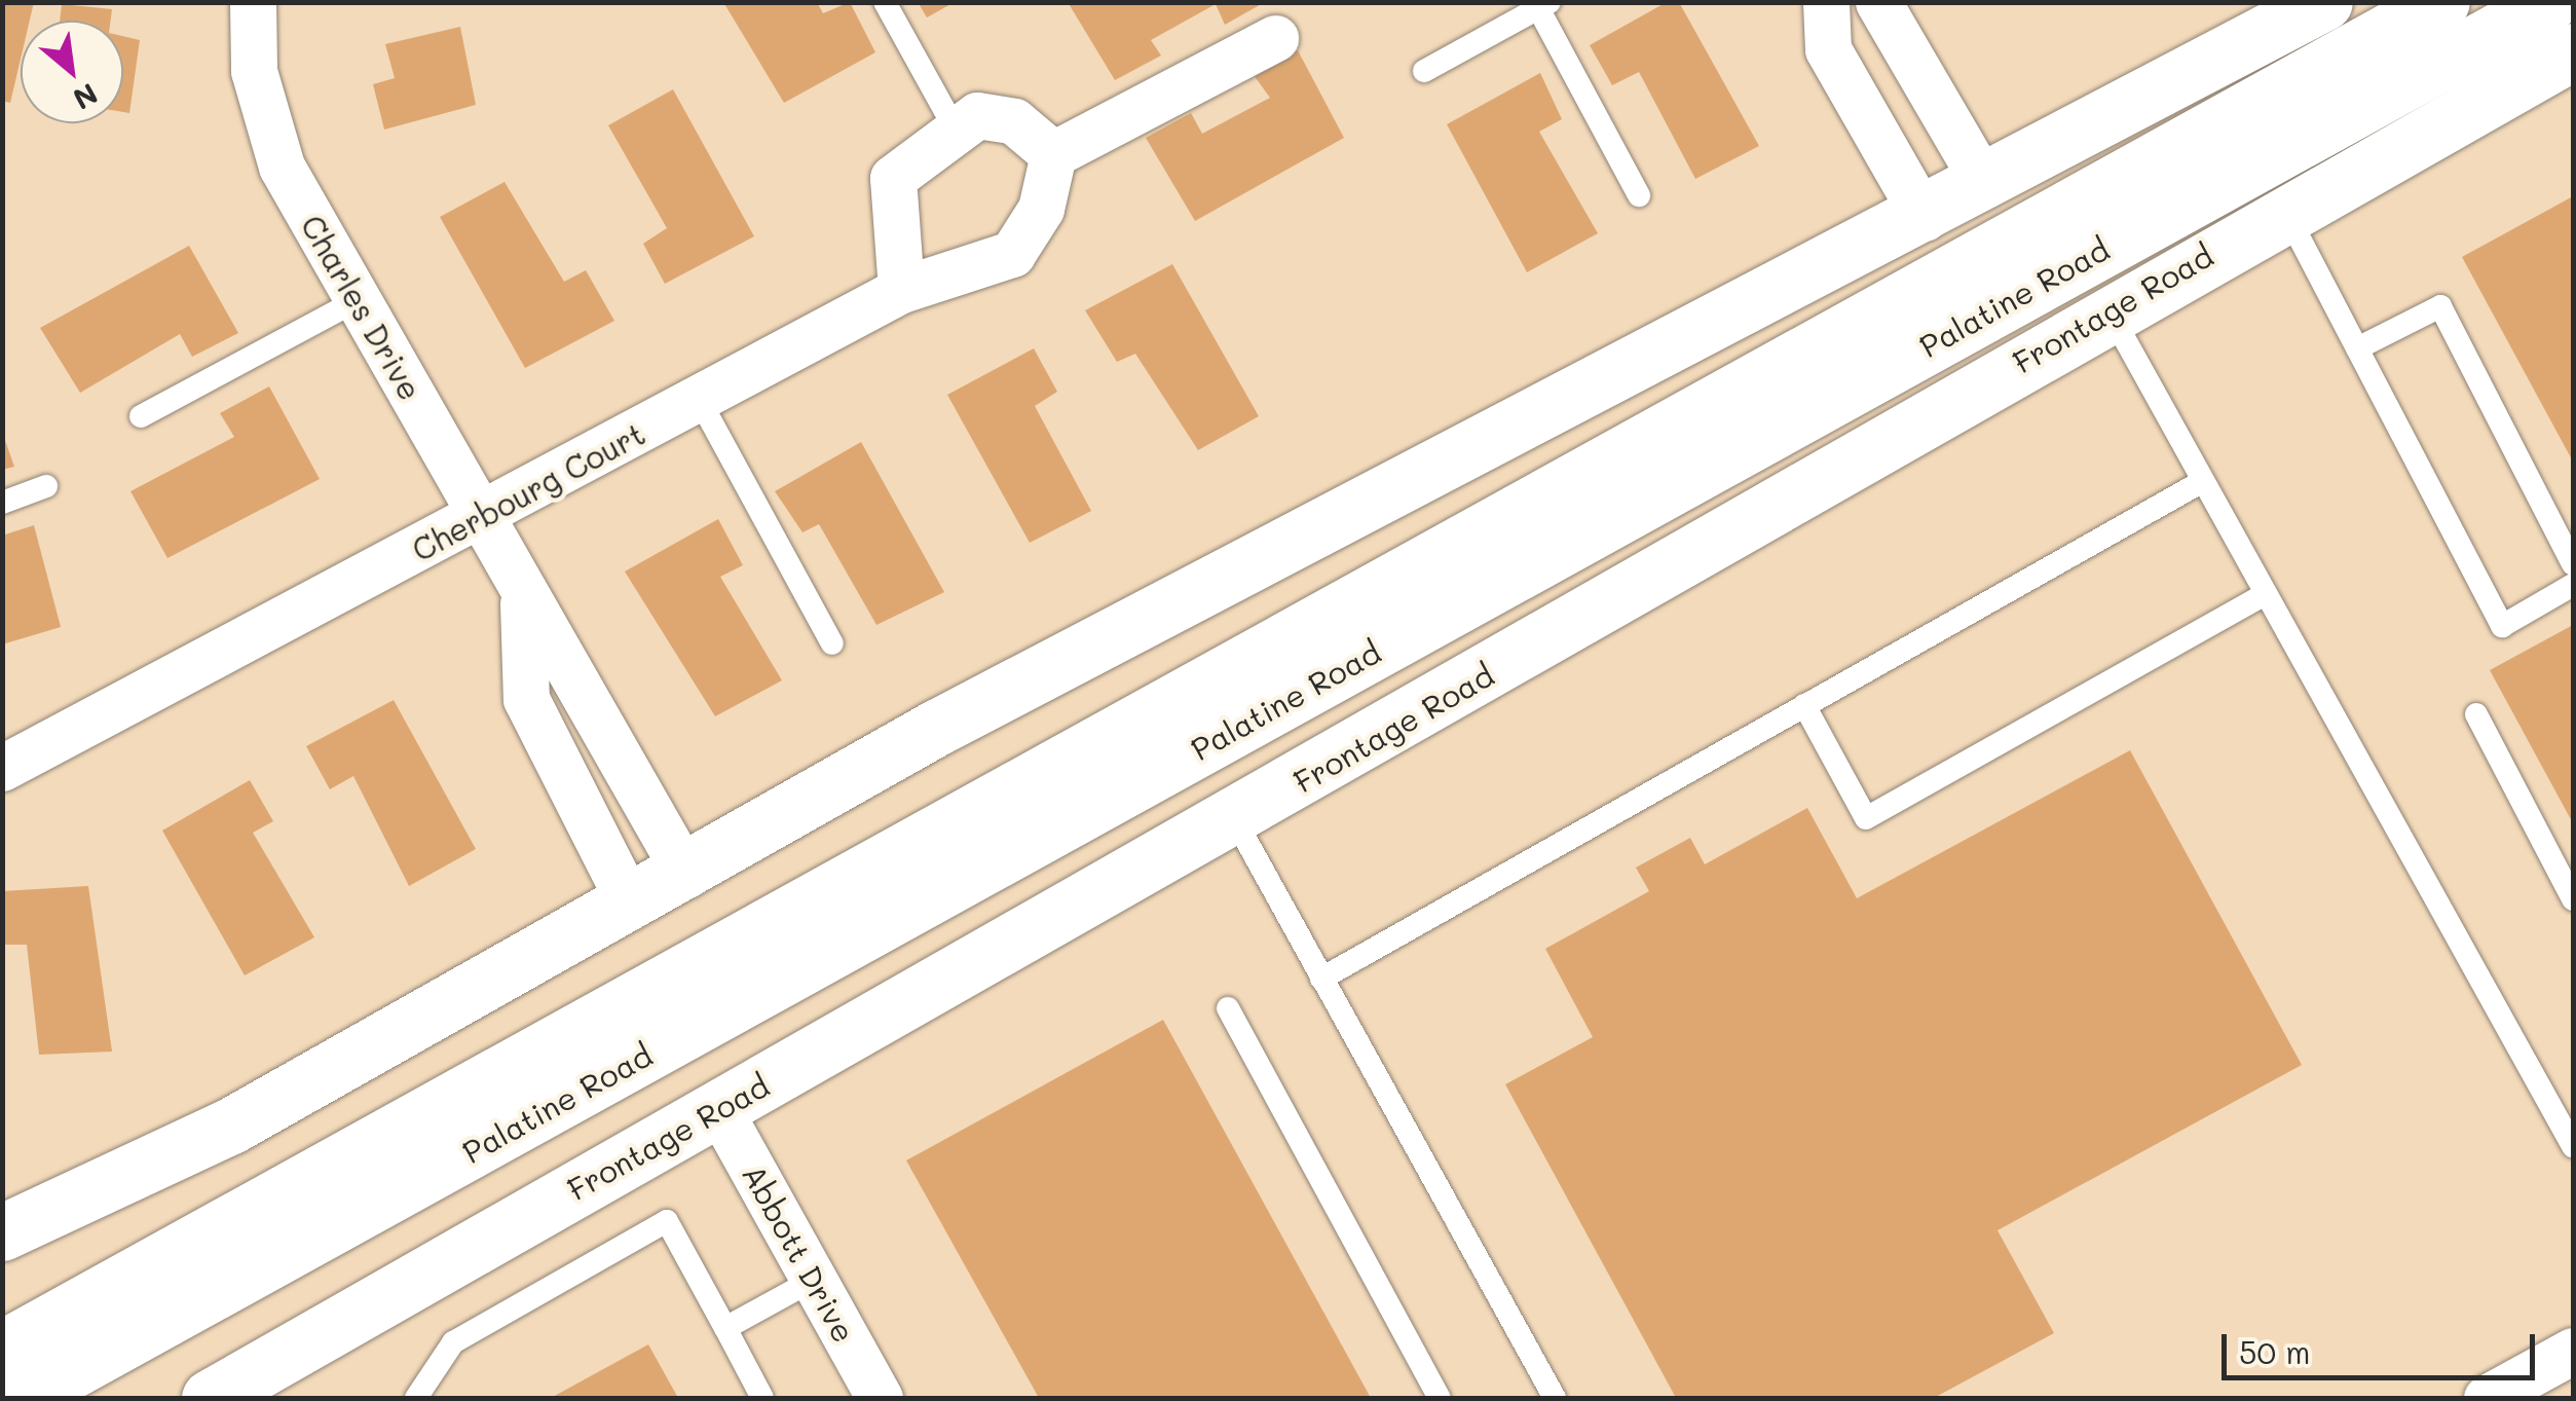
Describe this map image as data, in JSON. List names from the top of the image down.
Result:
{
  "streets": {
    "main road": ["Palatine Road", "Frontage Road"],
    "street": ["Charles Drive", "Cherbourg Court", "Abbott Drive"]
  },
  "crossings": [
    ["Charles Drive", "Cherbourg Court"],
    ["Frontage Road", "Abbott Drive"]
  ],
  "scale_bar": "50 m",
  "north": "bottom right"
}
